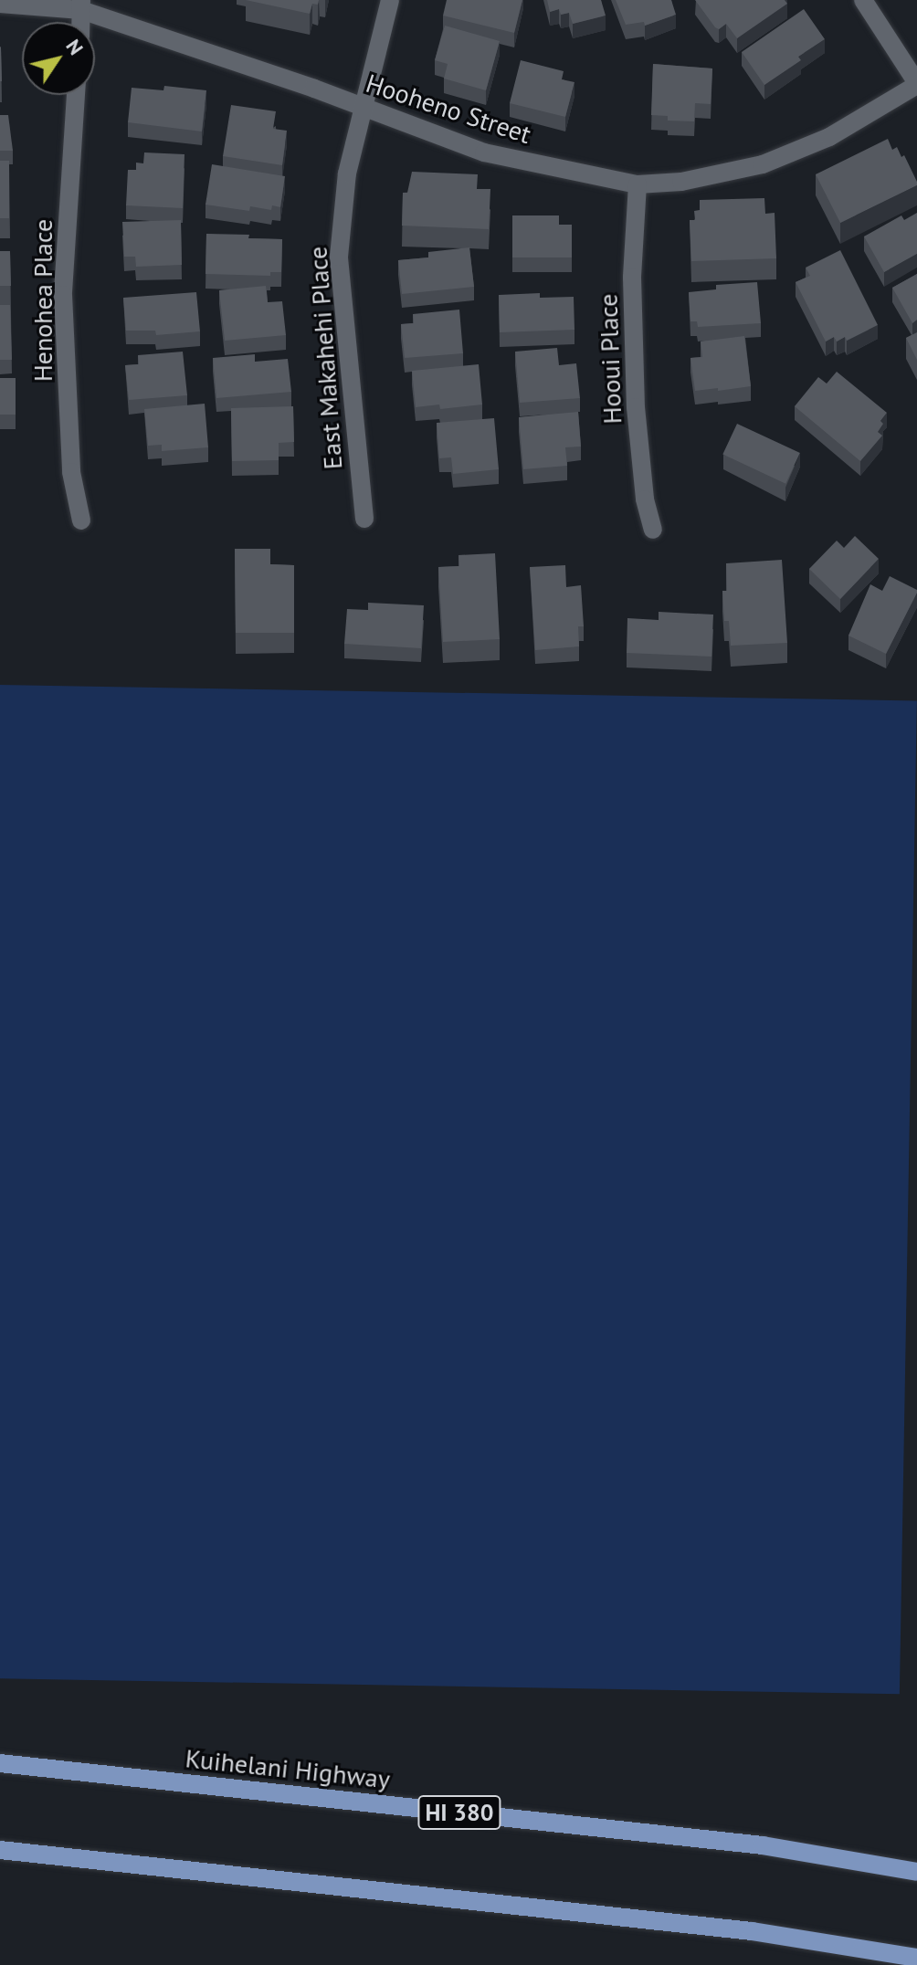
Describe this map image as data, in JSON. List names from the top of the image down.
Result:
{
  "streets": {
    "main road": ["Kuihelani Highway", "HI 380"],
    "street": [
      "Hooheno Street",
      "Henohea Place",
      "East Makahehi Place",
      "Hooui Place"
    ]
  },
  "crossings": [
    ["Hooheno Street", "East Makahehi Place"],
    ["Hooheno Street", "Hooui Place"]
  ],
  "north": "top right"
}
